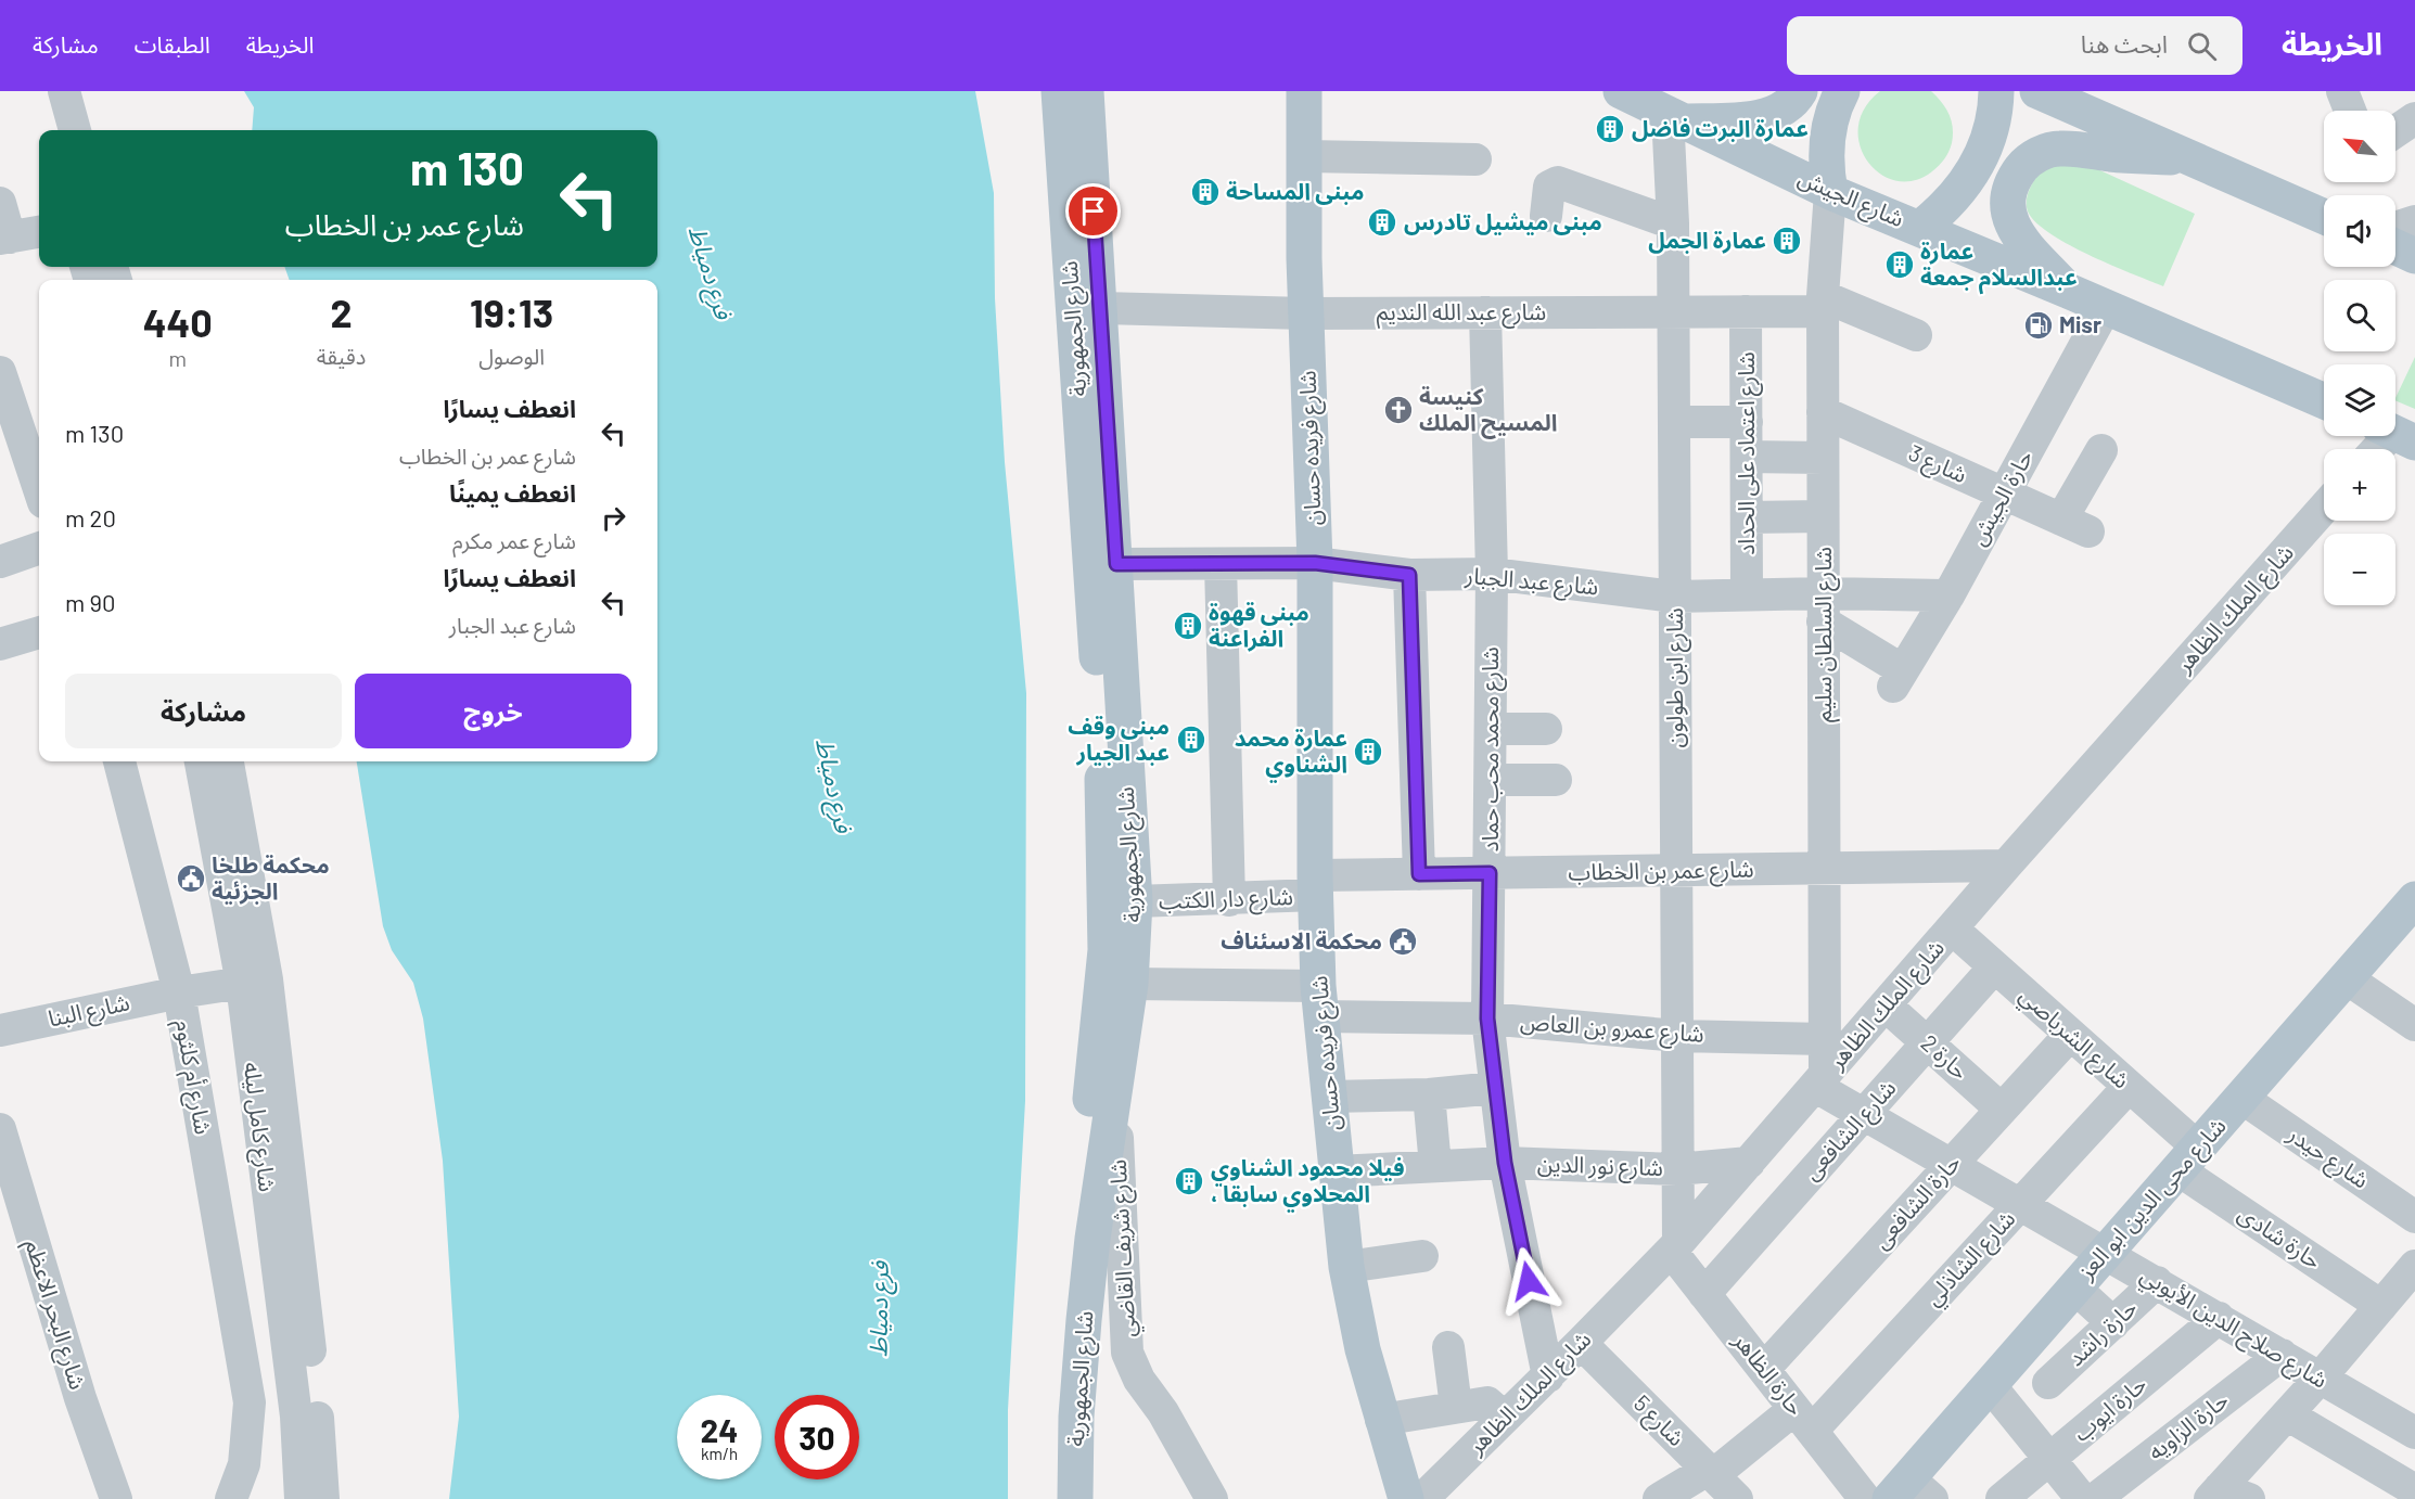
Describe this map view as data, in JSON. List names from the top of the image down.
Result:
{
  "streets": {
    "main road": [
      "شارع الجيش",
      "شارع الجمهورية",
      "شارع فريده حسان",
      "شارع محى الدين ابو العز"
    ],
    "street": [
      "شارع عبد الله النديم",
      "شارع اعتماد على الحداد",
      "شارع 3",
      "حارة الجيش",
      "شارع عبد الجبار",
      "شارع الملك الظاهر",
      "شارع السلطان سليم",
      "شارع ابن طولون",
      "شارع محمد محب حماد",
      "شارع عمر بن الخطاب",
      "شارع دار الكتب",
      "شارع البنا",
      "شارع عمرو بن العاص",
      "شارع الشرباصي",
      "حارة 2",
      "شارع أم كلثوم",
      "شارع كامل ليله",
      "شارع الشافعى",
      "شارع حيدر",
      "شارع نور الدين",
      "حارة الشافعى",
      "حارة شادى",
      "شارع شريف القاضي",
      "شارع الشاذلي",
      "شارع البحر الاعظم",
      "شارع صلاح الدين الأيوبي",
      "حارة راشد",
      "حارة الظاهر",
      "حارة ايوب",
      "شارع 5",
      "حارة الزاويه"
    ]
  },
  "crossings": [
    ["شارع الجيش", "حارة الجيش"],
    ["شارع الجيش", "شارع السلطان سليم"],
    ["شارع الجيش", "شارع ابن طولون"],
    ["شارع عبد الله النديم", "شارع الجمهورية"],
    ["شارع عبد الله النديم", "شارع فريده حسان"],
    ["شارع عبد الله النديم", "شارع اعتماد على الحداد"],
    ["شارع عبد الله النديم", "شارع السلطان سليم"],
    ["شارع عبد الله النديم", "شارع ابن طولون"],
    ["شارع عبد الله النديم", "شارع محمد محب حماد"],
    ["شارع الجمهورية", "شارع عبد الجبار"],
    ["شارع الجمهورية", "شارع دار الكتب"],
    ["شارع الجمهورية", "شارع عمرو بن العاص"],
    ["شارع الجمهورية", "شارع شريف القاضي"],
    ["شارع فريده حسان", "شارع عبد الجبار"],
    ["شارع فريده حسان", "شارع عمر بن الخطاب"],
    ["شارع فريده حسان", "شارع دار الكتب"],
    ["شارع فريده حسان", "شارع عمرو بن العاص"],
    ["شارع فريده حسان", "شارع نور الدين"],
    ["شارع اعتماد على الحداد", "شارع عبد الجبار"],
    ["شارع 3", "حارة الجيش"],
    ["شارع 3", "شارع السلطان سليم"],
    ["حارة الجيش", "شارع عبد الجبار"],
    ["حارة الجيش", "شارع السلطان سليم"],
    ["شارع عبد الجبار", "شارع السلطان سليم"],
    ["شارع عبد الجبار", "شارع ابن طولون"],
    ["شارع عبد الجبار", "شارع محمد محب حماد"],
    ["شارع الملك الظاهر", "شارع السلطان سليم"],
    ["شارع الملك الظاهر", "شارع ابن طولون"],
    ["شارع الملك الظاهر", "شارع محمد محب حماد"],
    ["شارع الملك الظاهر", "شارع عمر بن الخطاب"],
    ["شارع الملك الظاهر", "شارع الشرباصي"],
    ["شارع الملك الظاهر", "حارة 2"],
    ["شارع الملك الظاهر", "شارع نور الدين"],
    ["شارع الملك الظاهر", "شارع صلاح الدين الأيوبي"],
    ["شارع الملك الظاهر", "حارة الظاهر"],
    ["شارع الملك الظاهر", "شارع 5"],
    ["شارع السلطان سليم", "شارع عمر بن الخطاب"],
    ["شارع السلطان سليم", "شارع عمرو بن العاص"],
    ["شارع السلطان سليم", "شارع صلاح الدين الأيوبي"],
    ["شارع ابن طولون", "شارع عمر بن الخطاب"],
    ["شارع ابن طولون", "شارع عمرو بن العاص"],
    ["شارع ابن طولون", "شارع نور الدين"],
    ["شارع ابن طولون", "حارة الظاهر"],
    ["شارع محمد محب حماد", "شارع عمر بن الخطاب"],
    ["شارع محمد محب حماد", "شارع عمرو بن العاص"],
    ["شارع محمد محب حماد", "شارع نور الدين"],
    ["شارع عمر بن الخطاب", "شارع دار الكتب"],
    ["شارع البنا", "شارع أم كلثوم"],
    ["شارع البنا", "شارع كامل ليله"],
    ["شارع الشرباصي", "شارع الشافعى"],
    ["شارع الشرباصي", "شارع محى الدين ابو العز"],
    ["شارع الشرباصي", "حارة الشافعى"],
    ["شارع الشرباصي", "حارة شادى"],
    ["شارع الشرباصي", "شارع الشاذلي"],
    ["حارة 2", "شارع الشافعى"],
    ["حارة 2", "حارة الشافعى"],
    ["شارع الشافعى", "شارع صلاح الدين الأيوبي"],
    ["شارع الشافعى", "حارة الظاهر"],
    ["شارع حيدر", "شارع محى الدين ابو العز"],
    ["شارع محى الدين ابو العز", "حارة شادى"],
    ["شارع محى الدين ابو العز", "شارع صلاح الدين الأيوبي"],
    ["حارة الشافعى", "شارع صلاح الدين الأيوبي"],
    ["حارة الشافعى", "حارة الظاهر"],
    ["شارع الشاذلي", "شارع صلاح الدين الأيوبي"],
    ["شارع الشاذلي", "حارة الظاهر"],
    ["شارع الشاذلي", "شارع 5"],
    ["شارع صلاح الدين الأيوبي", "حارة راشد"],
    ["شارع صلاح الدين الأيوبي", "حارة ايوب"],
    ["شارع صلاح الدين الأيوبي", "حارة الزاويه"]
  ],
  "water": ["فرع دمياط"],
  "places": {
    "building": [
      "عمارة البرت فاضل",
      "مبنى المساحة",
      "مبنى ميشيل تادرس",
      "عمارة الجمل",
      "عمارة عبدالسلام جمعة",
      "مبنى قهوة الفراعنة",
      "مبنى وقف عبد الجيار",
      "عمارة محمد الشناوي",
      "فيلا محمود الشناوي ، المحلاوي سابقا"
    ],
    "fuel station": ["Misr"],
    "church": ["كنيسة المسيح الملك"],
    "public building": ["محكمة طلخا الجزئية", "محكمة الاسئناف"]
  },
  "north": "top left",
  "page": {
    "header": "الخريطة",
    "search": "ابحث هنا",
    "nav": ["الخريطة", "الطبقات", "مشاركة"],
    "map_buttons": ["+", "−"],
    "turn": ["130 m", "شارع عمر بن الخطاب"],
    "eta": [
      "19:13",
      "الوصول",
      "2",
      "دقيقة",
      "440",
      "m"
    ],
    "list": [
      {
        "name": "انعطف يسارًا",
        "note": "شارع عمر بن الخطاب",
        "value": "130 m"
      },
      {
        "name": "انعطف يمينًا",
        "note": "شارع عمر مكرم",
        "value": "20 m"
      },
      {
        "name": "انعطف يسارًا",
        "note": "شارع عبد الجبار",
        "value": "90 m"
      }
    ],
    "buttons": ["خروج", "مشاركة"],
    "speed": "24 km/h",
    "limit": "30"
  }
}
